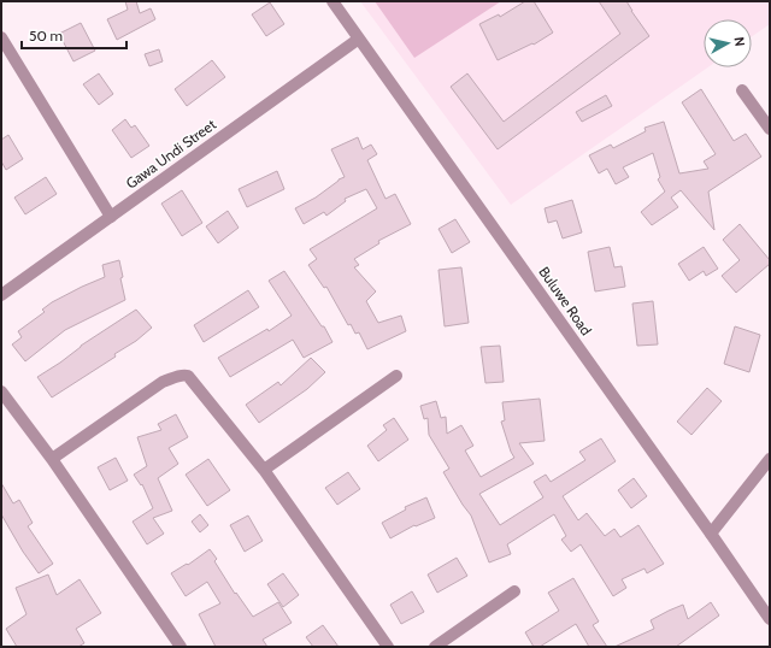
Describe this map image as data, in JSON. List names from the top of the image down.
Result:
{
  "streets": {
    "street": ["Gawa Undi Street", "Buluwe Road"]
  },
  "crossings": [
    ["Gawa Undi Street", "Buluwe Road"]
  ],
  "scale_bar": "50 m",
  "north": "right"
}
